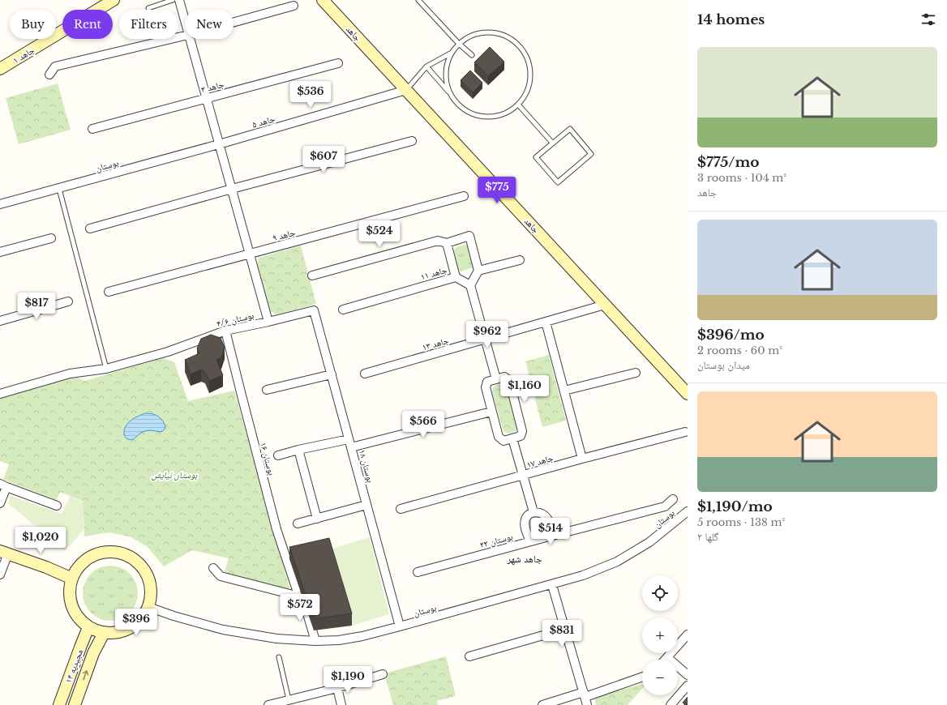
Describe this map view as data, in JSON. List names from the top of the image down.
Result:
{
  "streets": {
    "street": [
      "جاهد",
      "جاهد ۱",
      "جاهد ۳",
      "جاهد ۵",
      "بوستان",
      "جاهد ۹",
      "جاهد ۱۱",
      "بوستان ۴/۶",
      "جاهد ۱۳",
      "بوستان ۱۶",
      "جاهد ۱۷",
      "بوستان ۱۸",
      "بوستان ۲۲",
      "مجیدیه ۱۴"
    ]
  },
  "crossings": [
    ["جاهد", "جاهد ۵"],
    ["جاهد", "جاهد ۱۳"],
    ["جاهد ۵", "بوستان"],
    ["بوستان", "بوستان ۱۸"],
    ["بوستان", "مجیدیه ۱۴"],
    ["بوستان ۴/۶", "بوستان ۱۶"],
    ["بوستان ۴/۶", "بوستان ۱۸"]
  ],
  "districts": ["جاهد شهر"],
  "parks": ["بوستان نیایش"],
  "page": {
    "heading": "14 homes",
    "chip": [
      "Buy",
      "Rent",
      "Filters",
      "New"
    ],
    "list": [
      {
        "name": "$775/mo",
        "note": "3 rooms · 104 m² · جاهد"
      },
      {
        "name": "$396/mo",
        "note": "2 rooms · 60 m² · میدان بوستان"
      },
      {
        "name": "$1,190/mo",
        "note": "5 rooms · 138 m² · گلها ۲"
      }
    ],
    "price": [
      "$536",
      "$607",
      "$775",
      "$524",
      "$817",
      "$962",
      "$1,160",
      "$566",
      "$514",
      "$1,020",
      "$572",
      "$396",
      "$831",
      "$1,190"
    ],
    "map_buttons": ["+", "−"]
  }
}
